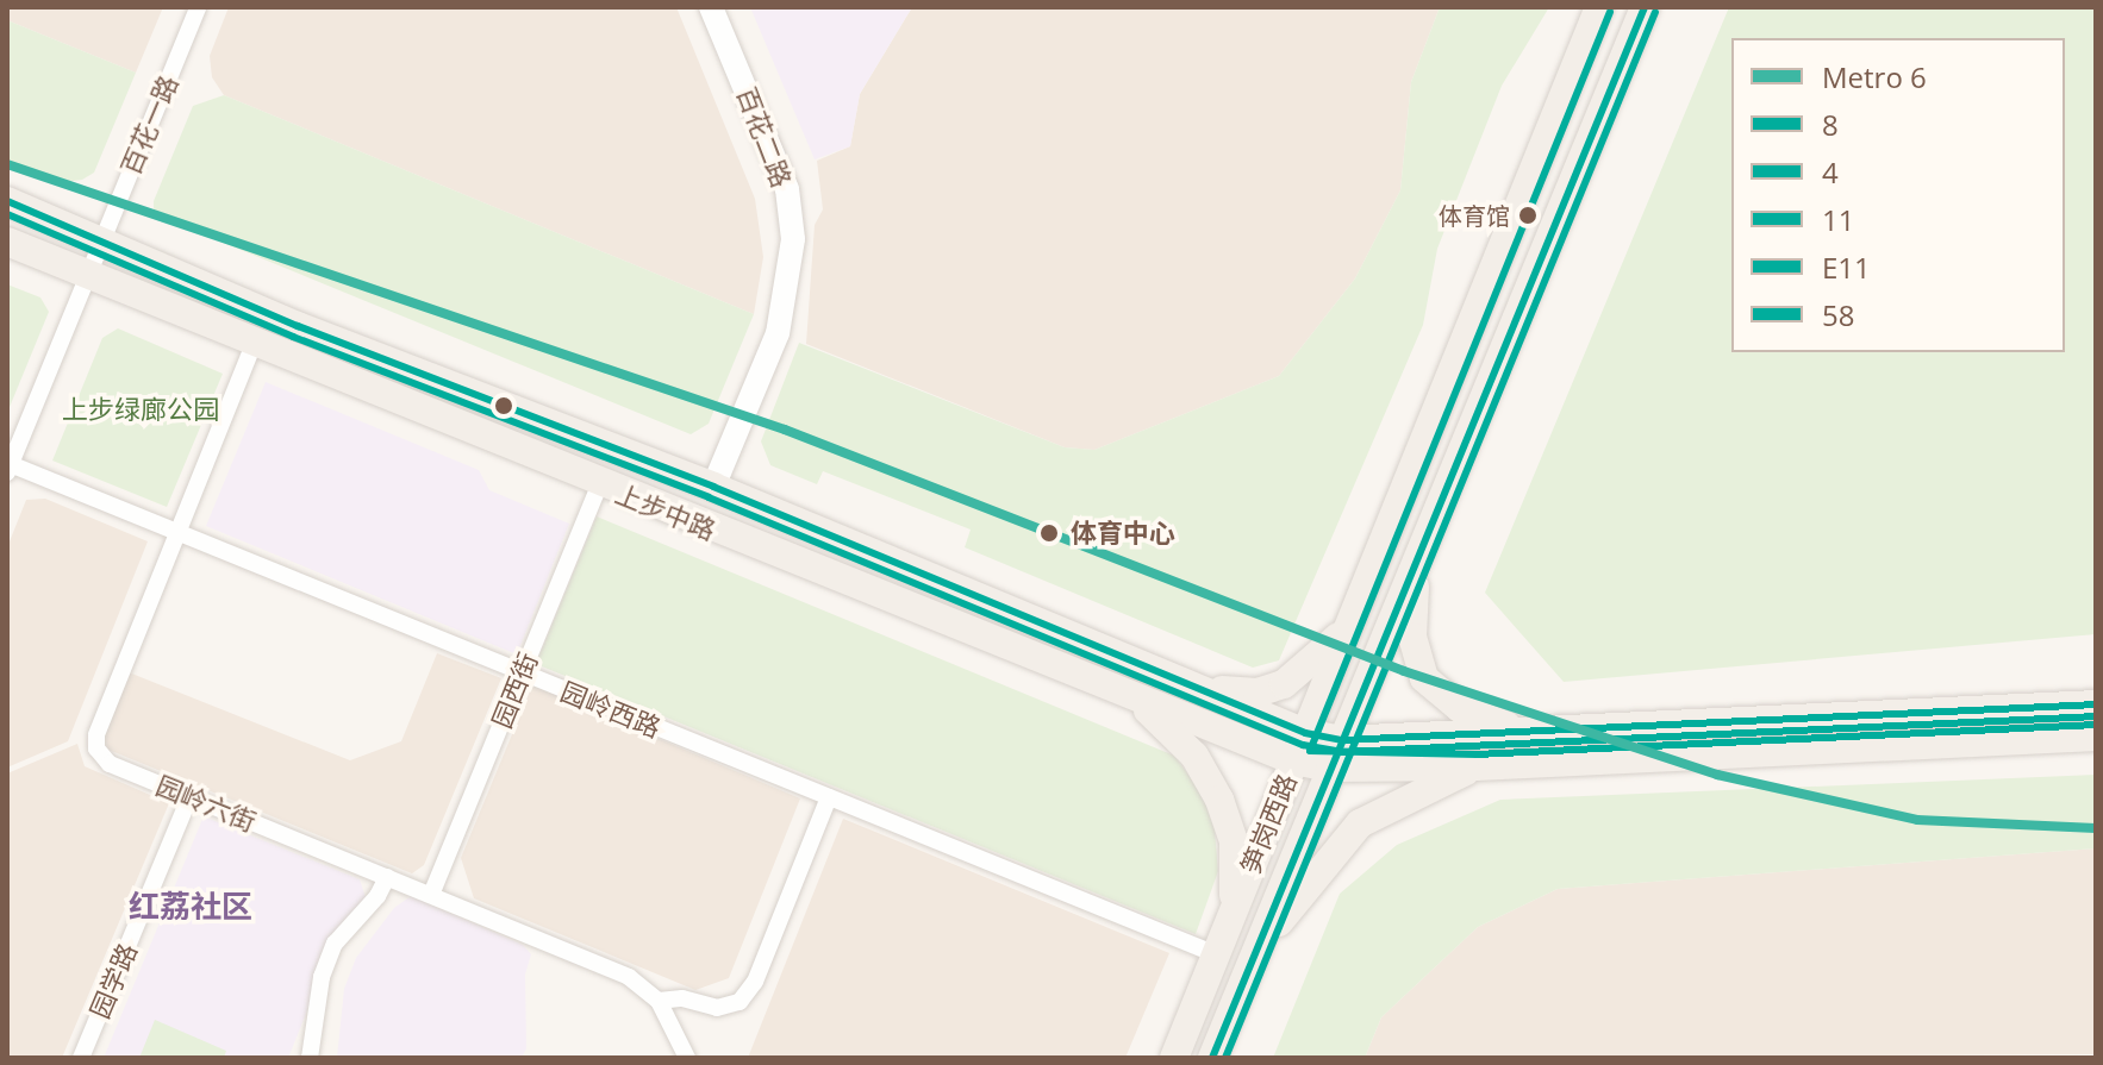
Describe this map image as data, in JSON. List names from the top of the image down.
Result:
{
  "streets": {
    "main road": ["上步中路", "笋岗西路"],
    "street": [
      "百花一路",
      "百花二路",
      "园西街",
      "园岭西路",
      "园岭六街",
      "园学路"
    ]
  },
  "crossings": [
    ["百花一路", "上步中路"],
    ["百花一路", "园岭西路"],
    ["百花二路", "上步中路"],
    ["上步中路", "园西街"],
    ["上步中路", "园岭六街"],
    ["上步中路", "笋岗西路"],
    ["园西街", "园岭西路"],
    ["园西街", "园岭六街"],
    ["园岭西路", "园岭六街"],
    ["园岭西路", "笋岗西路"],
    ["园岭六街", "园学路"]
  ],
  "districts": ["红荔社区"],
  "parks": ["上步绿廊公园"],
  "places": ["体育馆", "体育中心"],
  "lines": [
    "transit line 11",
    "transit line E11",
    "transit line 58",
    "metro line 6",
    "transit line 8",
    "transit line 4"
  ],
  "legend": [
    "Metro 6",
    "8",
    "4",
    "11",
    "E11",
    "58"
  ]
}
